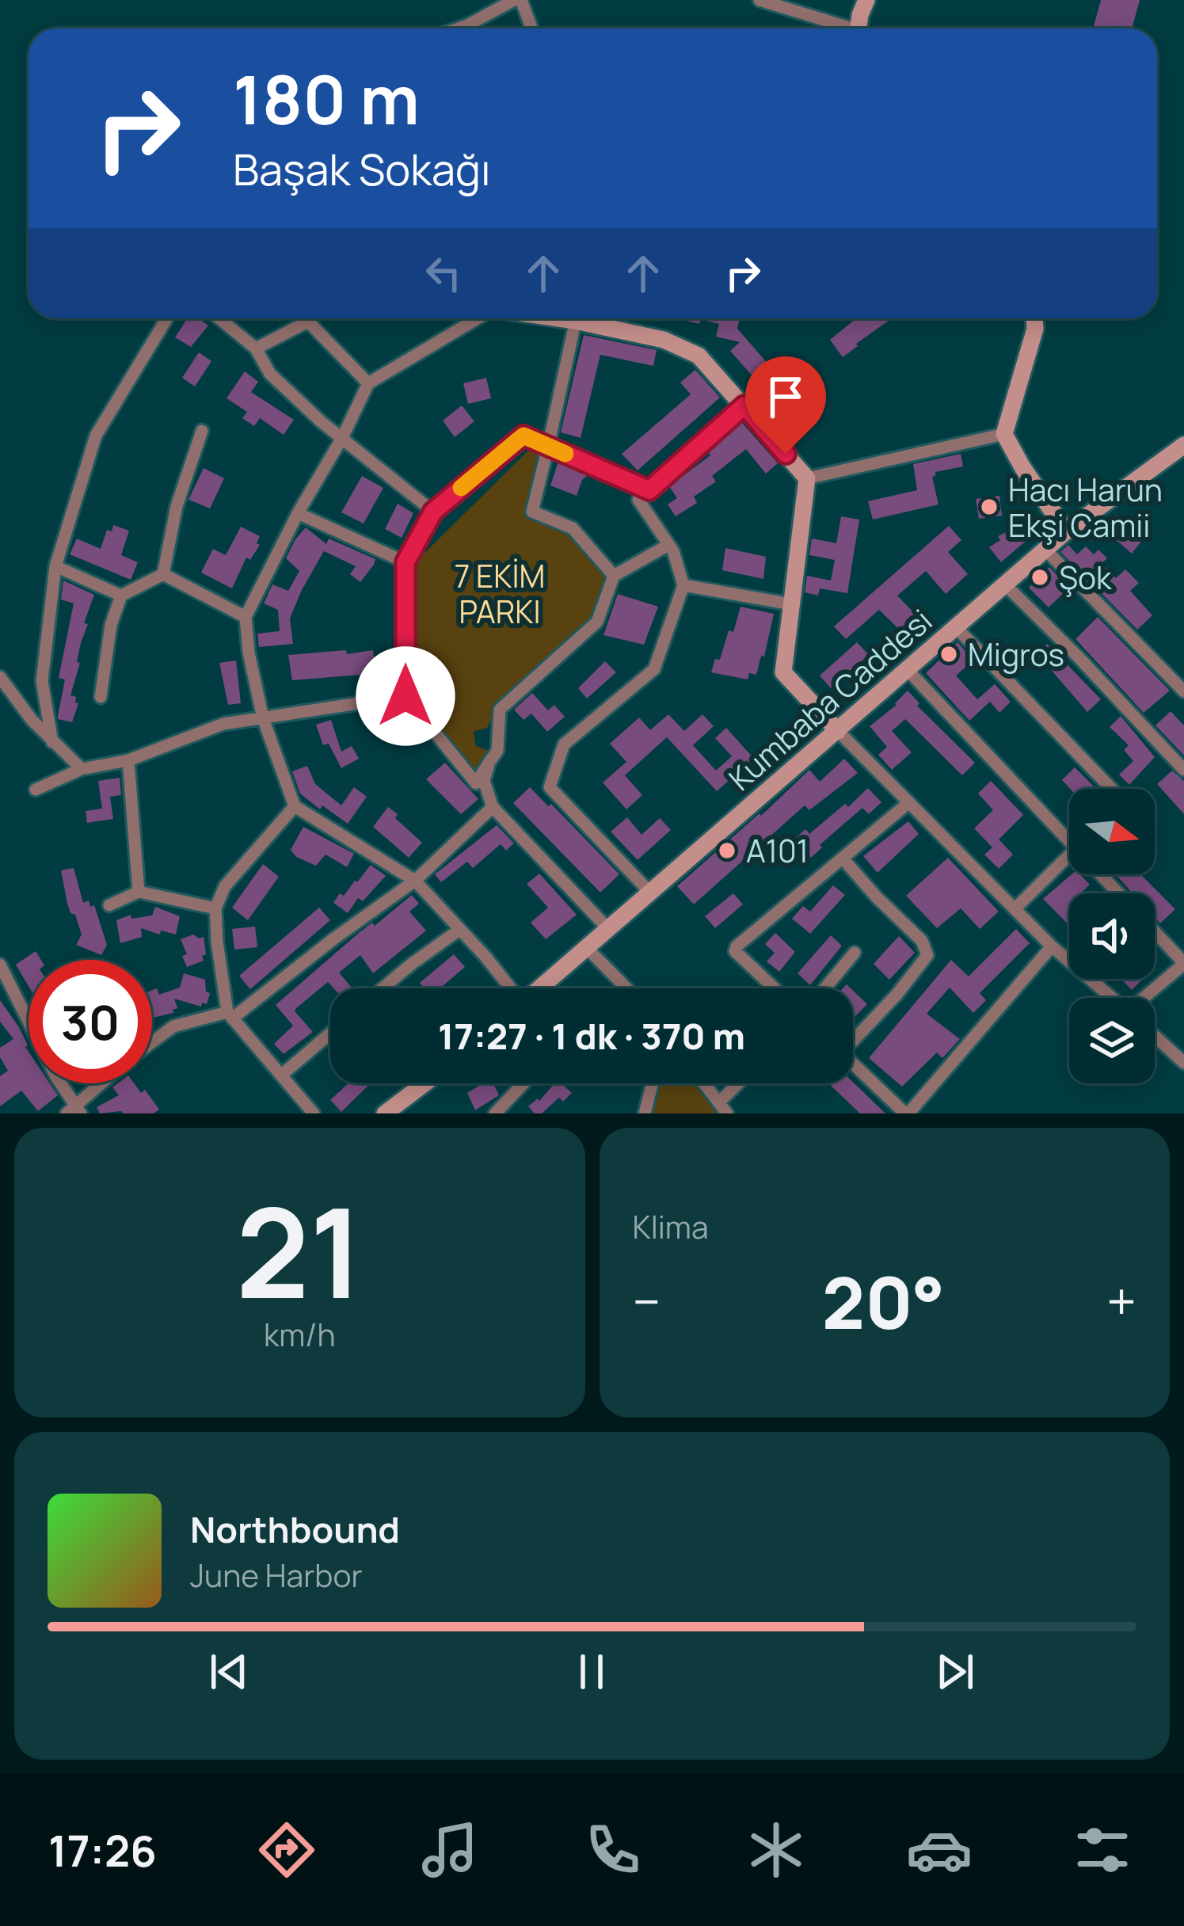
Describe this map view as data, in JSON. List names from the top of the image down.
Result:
{
  "streets": {
    "street": ["Kumbaba Caddesi"]
  },
  "parks": ["7 EKİM PARKI"],
  "places": [
    "Hacı Harun Ekşi Camii",
    "Şok",
    "Migros",
    "A101"
  ],
  "north": "right",
  "page": {
    "turn": ["180 m", "Başak Sokağı"],
    "limit": "30",
    "trip": "17:27 · 1 dk · 370 m",
    "tile": [
      ["21", "km/h"],
      "Klima"
    ],
    "heat": ["−", "20°", "+"],
    "song": ["Northbound", "June Harbor"],
    "tabs": "17:26"
  }
}
